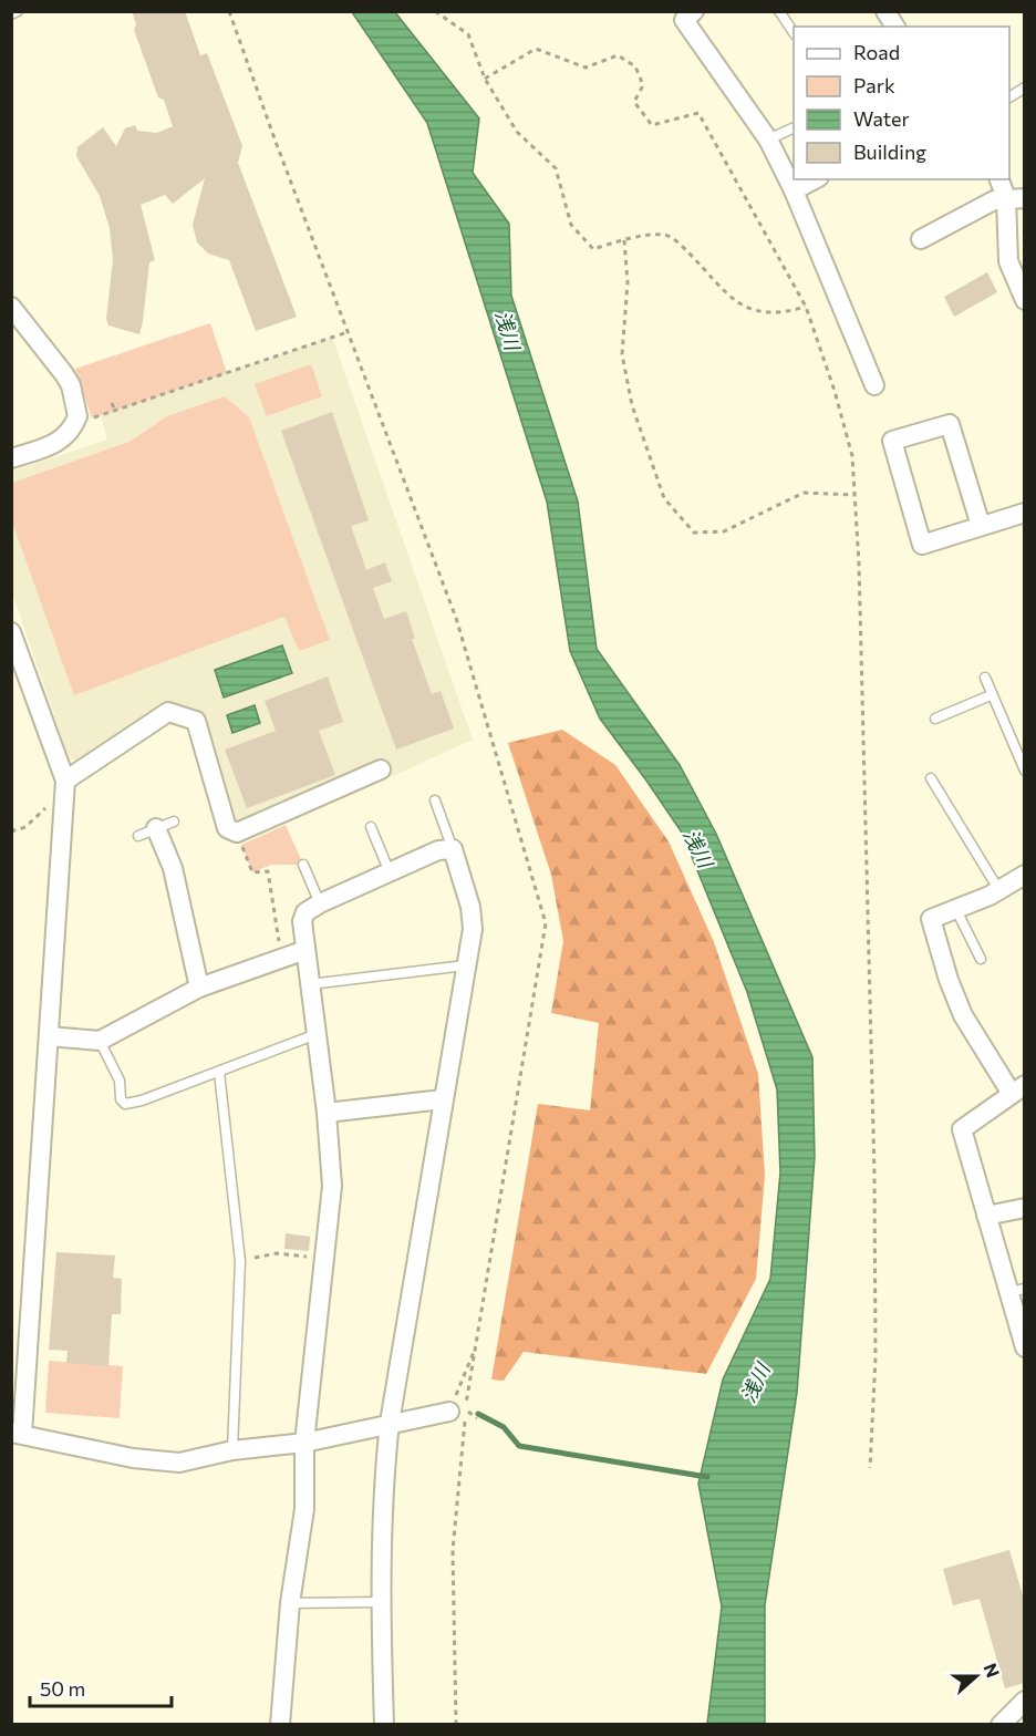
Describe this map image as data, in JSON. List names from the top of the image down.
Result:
{
  "water": ["浅川"],
  "legend": [
    "Road",
    "Park",
    "Water",
    "Building"
  ],
  "scale_bar": "50 m",
  "north": "right"
}
